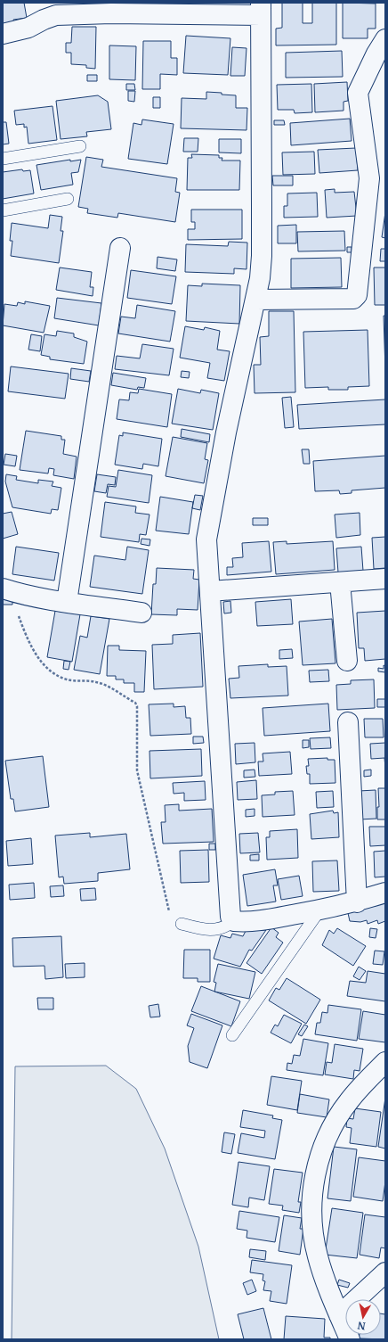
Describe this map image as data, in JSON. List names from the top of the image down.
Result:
{
  "north": "bottom"
}
